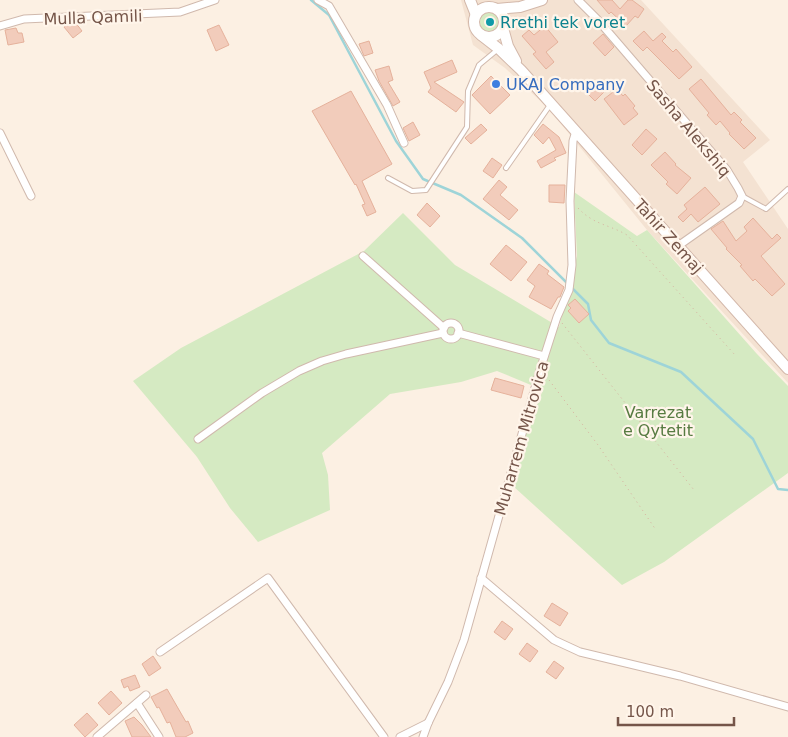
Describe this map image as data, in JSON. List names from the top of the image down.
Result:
{
  "streets": {
    "main road": ["Tahir Zemaj"],
    "street": ["Mulla Qamili", "Sasha Alekshiq", "Muharrem Mitrovica"]
  },
  "crossings": [
    ["Tahir Zemaj", "Muharrem Mitrovica"]
  ],
  "parks": ["Varrezat e Qytetit"],
  "places": ["Rrethi tek voret", "UKAJ Company"],
  "scale_bar": "100 m"
}
